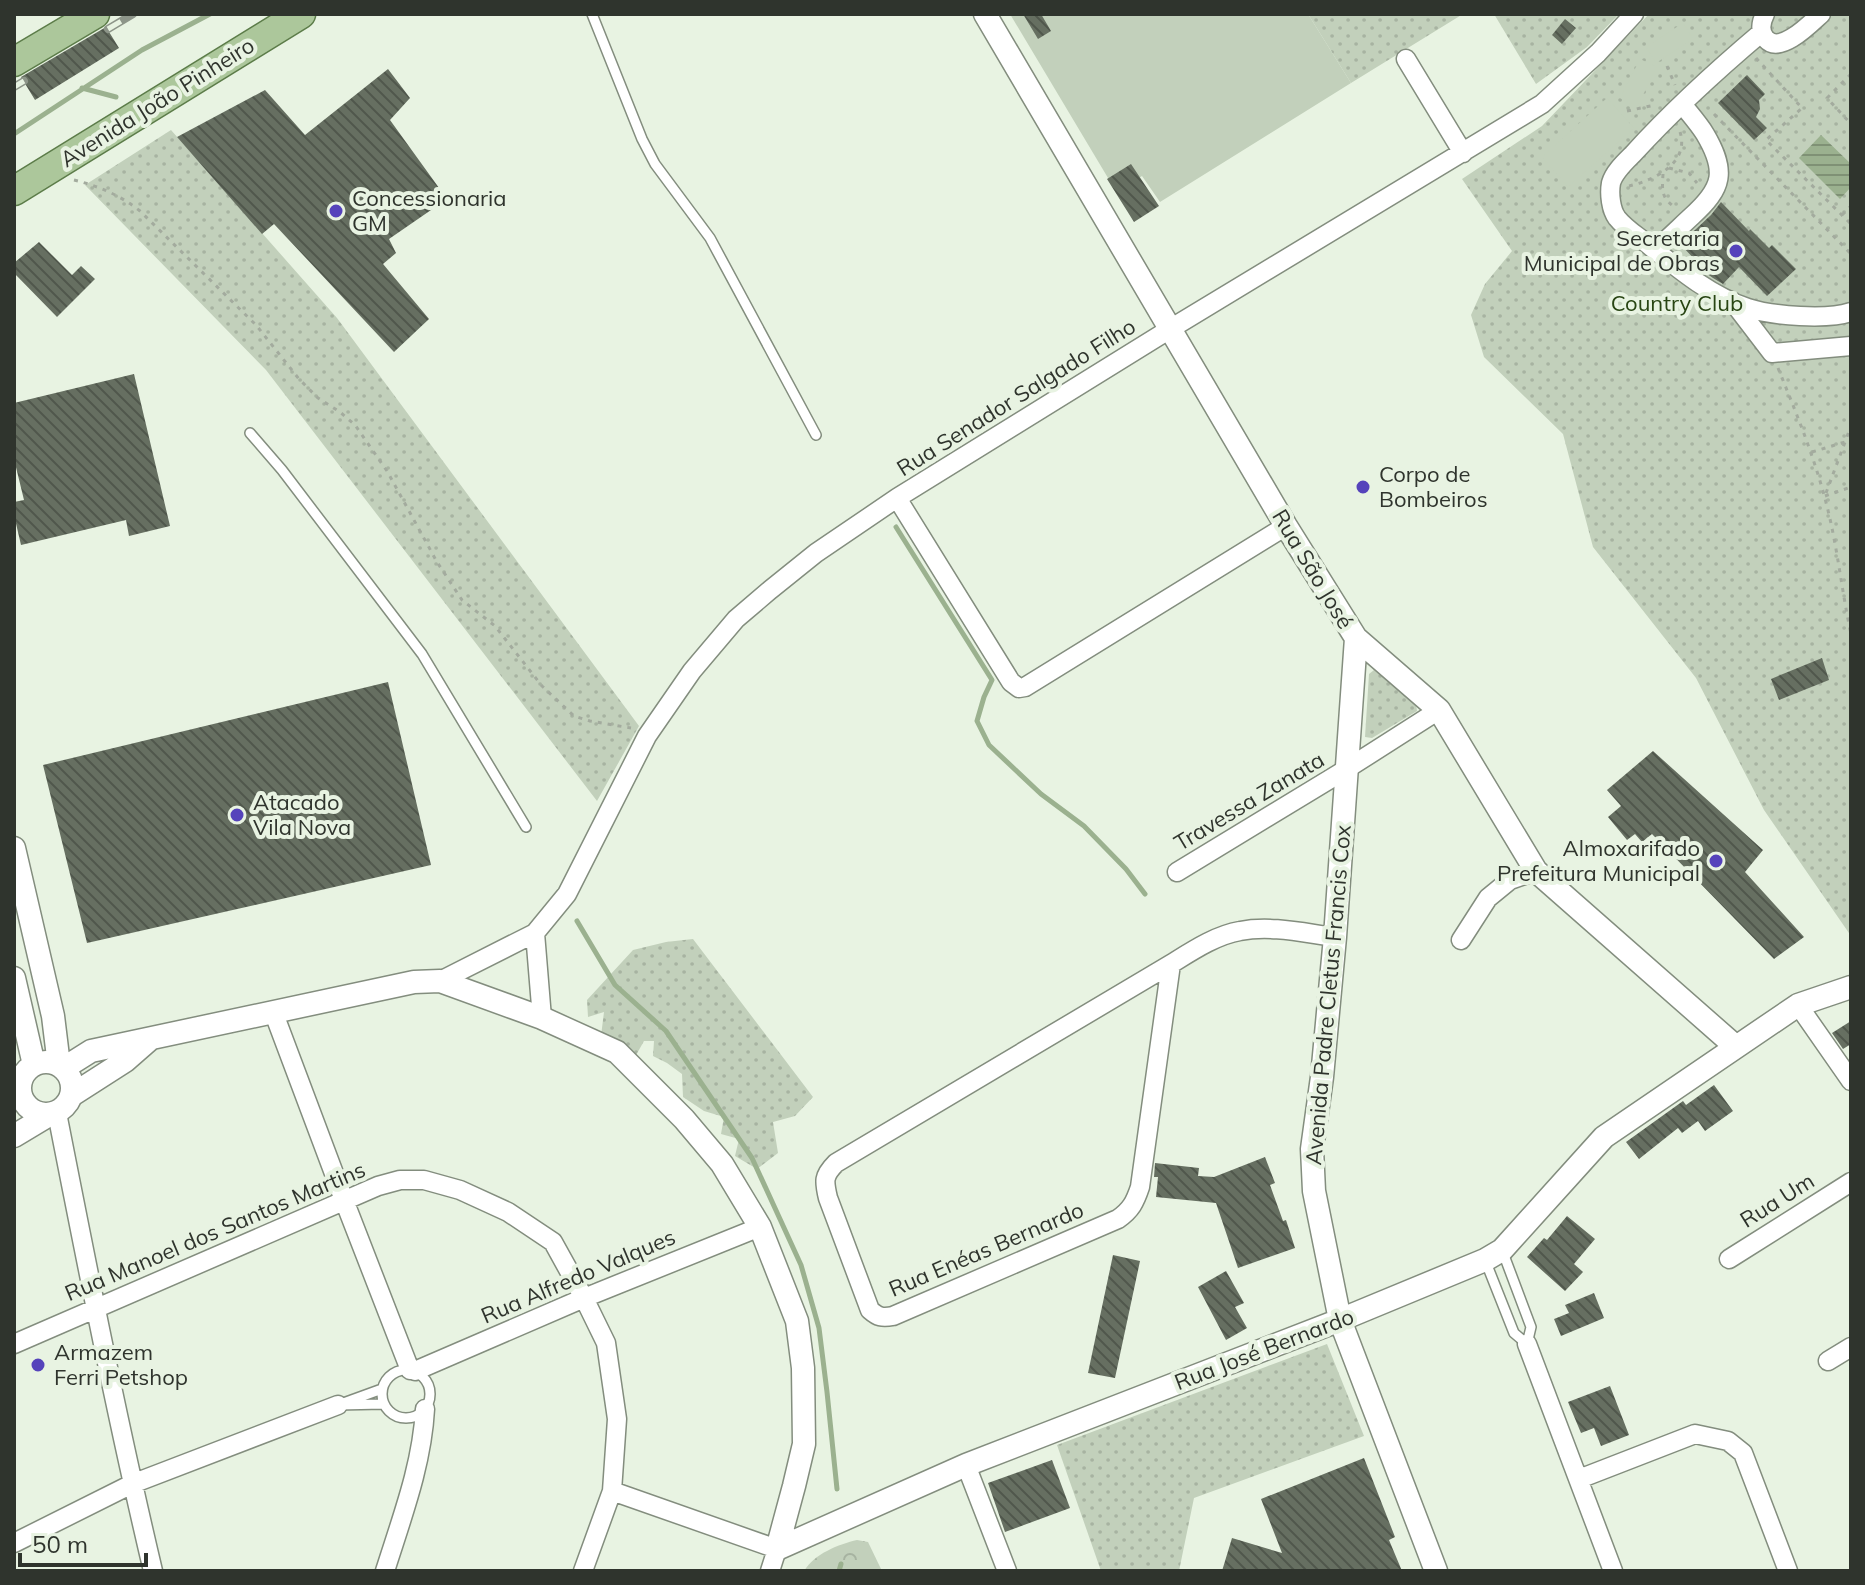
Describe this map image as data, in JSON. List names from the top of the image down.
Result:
{
  "streets": {
    "main road": ["Avenida João Pinheiro"],
    "street": [
      "Rua Senador Salgado Filho",
      "Rua São José",
      "Travessa Zanata",
      "Avenida Padre Cletus Francis Cox",
      "Rua Um",
      "Rua Manoel dos Santos Martins",
      "Rua Enéas Bernardo",
      "Rua Alfredo Valques",
      "Rua José Bernardo"
    ]
  },
  "crossings": [
    ["Rua Senador Salgado Filho", "Rua São José"],
    ["Rua São José", "Travessa Zanata"],
    ["Rua São José", "Avenida Padre Cletus Francis Cox"],
    ["Rua São José", "Rua José Bernardo"],
    ["Travessa Zanata", "Avenida Padre Cletus Francis Cox"],
    ["Avenida Padre Cletus Francis Cox", "Rua Enéas Bernardo"],
    ["Avenida Padre Cletus Francis Cox", "Rua José Bernardo"],
    ["Rua Manoel dos Santos Martins", "Rua Alfredo Valques"]
  ],
  "parks": ["Country Club"],
  "places": [
    "Concessionaria GM",
    "Secretaria Municipal de Obras",
    "Corpo de Bombeiros",
    "Atacado Vila Nova",
    "Almoxarifado Prefeitura Municipal",
    "Armazem Ferri Petshop"
  ],
  "scale_bar": "50 m"
}
